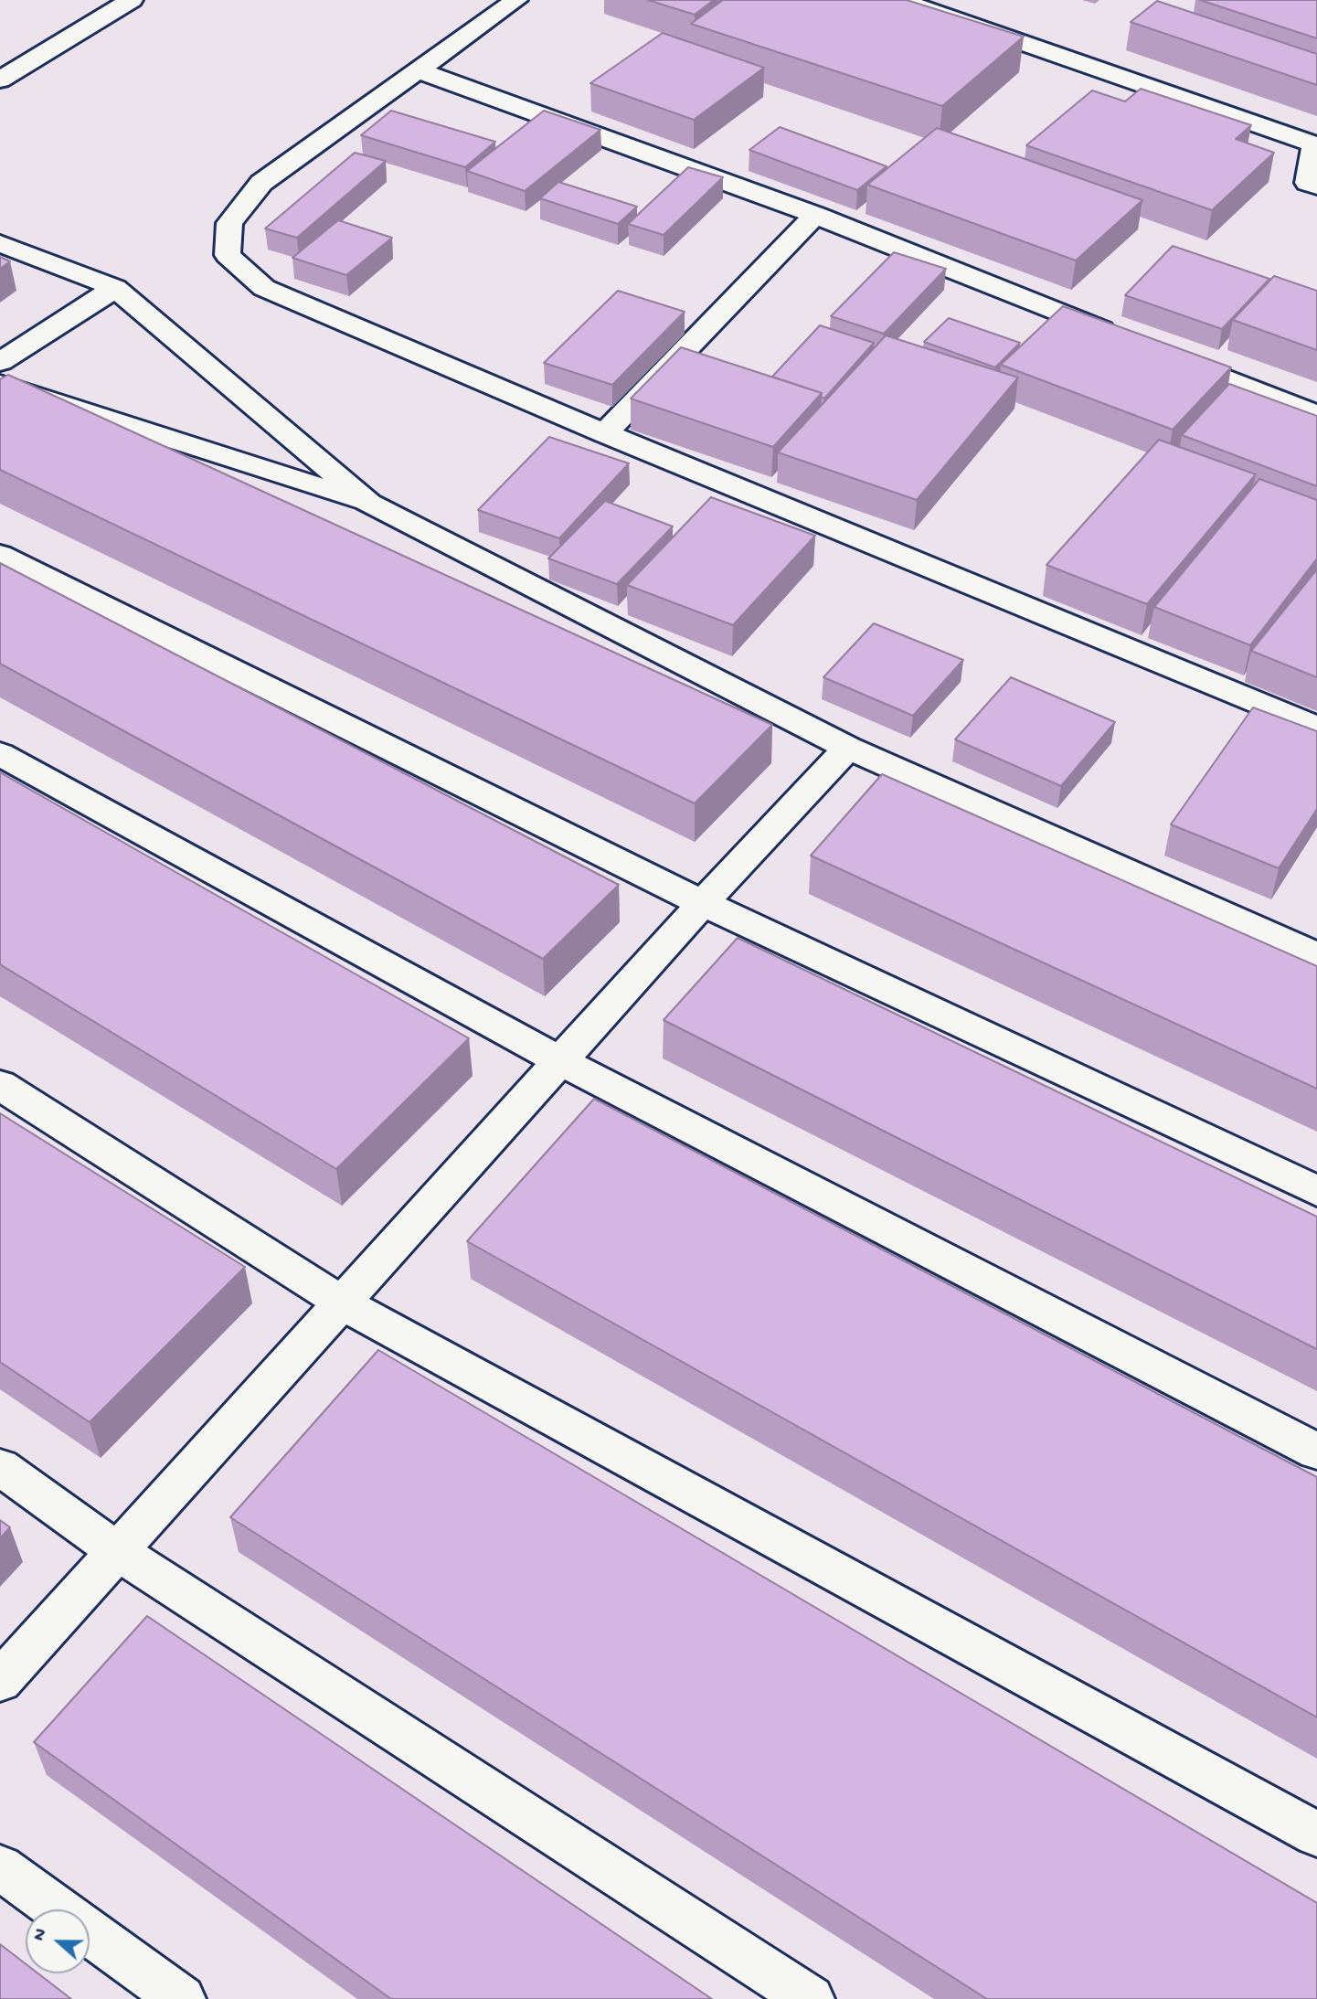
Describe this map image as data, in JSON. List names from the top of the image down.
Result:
{
  "north": "left"
}
